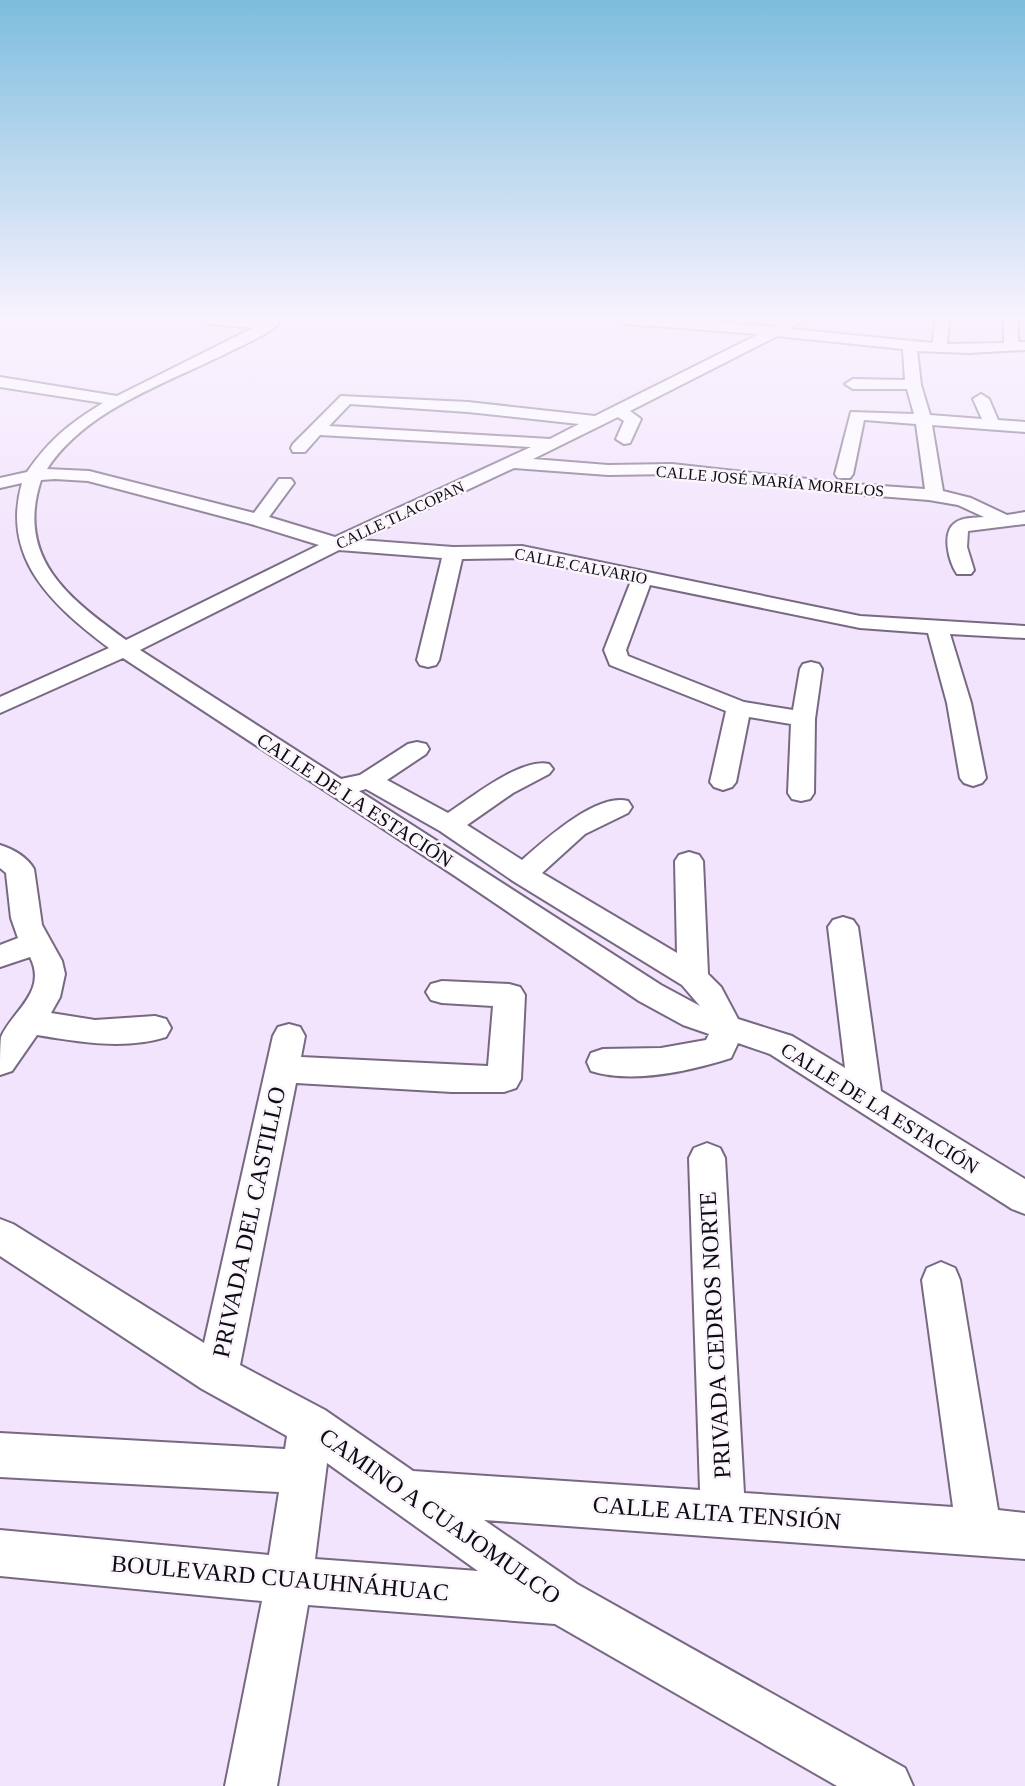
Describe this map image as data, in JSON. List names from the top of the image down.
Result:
{
  "streets": {
    "street": [
      "CALLE JOSÉ MARÍA MORELOS",
      "CALLE TLACOPAN",
      "CALLE CALVARIO",
      "CALLE DE LA ESTACIÓN",
      "PRIVADA DEL CASTILLO",
      "PRIVADA CEDROS NORTE",
      "CALLE ALTA TENSIÓN",
      "CAMINO A CUAJOMULCO",
      "BOULEVARD CUAUHNÁHUAC"
    ]
  },
  "crossings": [
    ["CALLE JOSÉ MARÍA MORELOS", "CALLE TLACOPAN"],
    ["CALLE TLACOPAN", "CALLE CALVARIO"],
    ["CALLE TLACOPAN", "CALLE DE LA ESTACIÓN"],
    ["CALLE CALVARIO", "CALLE DE LA ESTACIÓN"],
    ["PRIVADA DEL CASTILLO", "CAMINO A CUAJOMULCO"],
    ["PRIVADA CEDROS NORTE", "CALLE ALTA TENSIÓN"],
    ["CALLE ALTA TENSIÓN", "CAMINO A CUAJOMULCO"],
    ["CAMINO A CUAJOMULCO", "BOULEVARD CUAUHNÁHUAC"]
  ]
}
